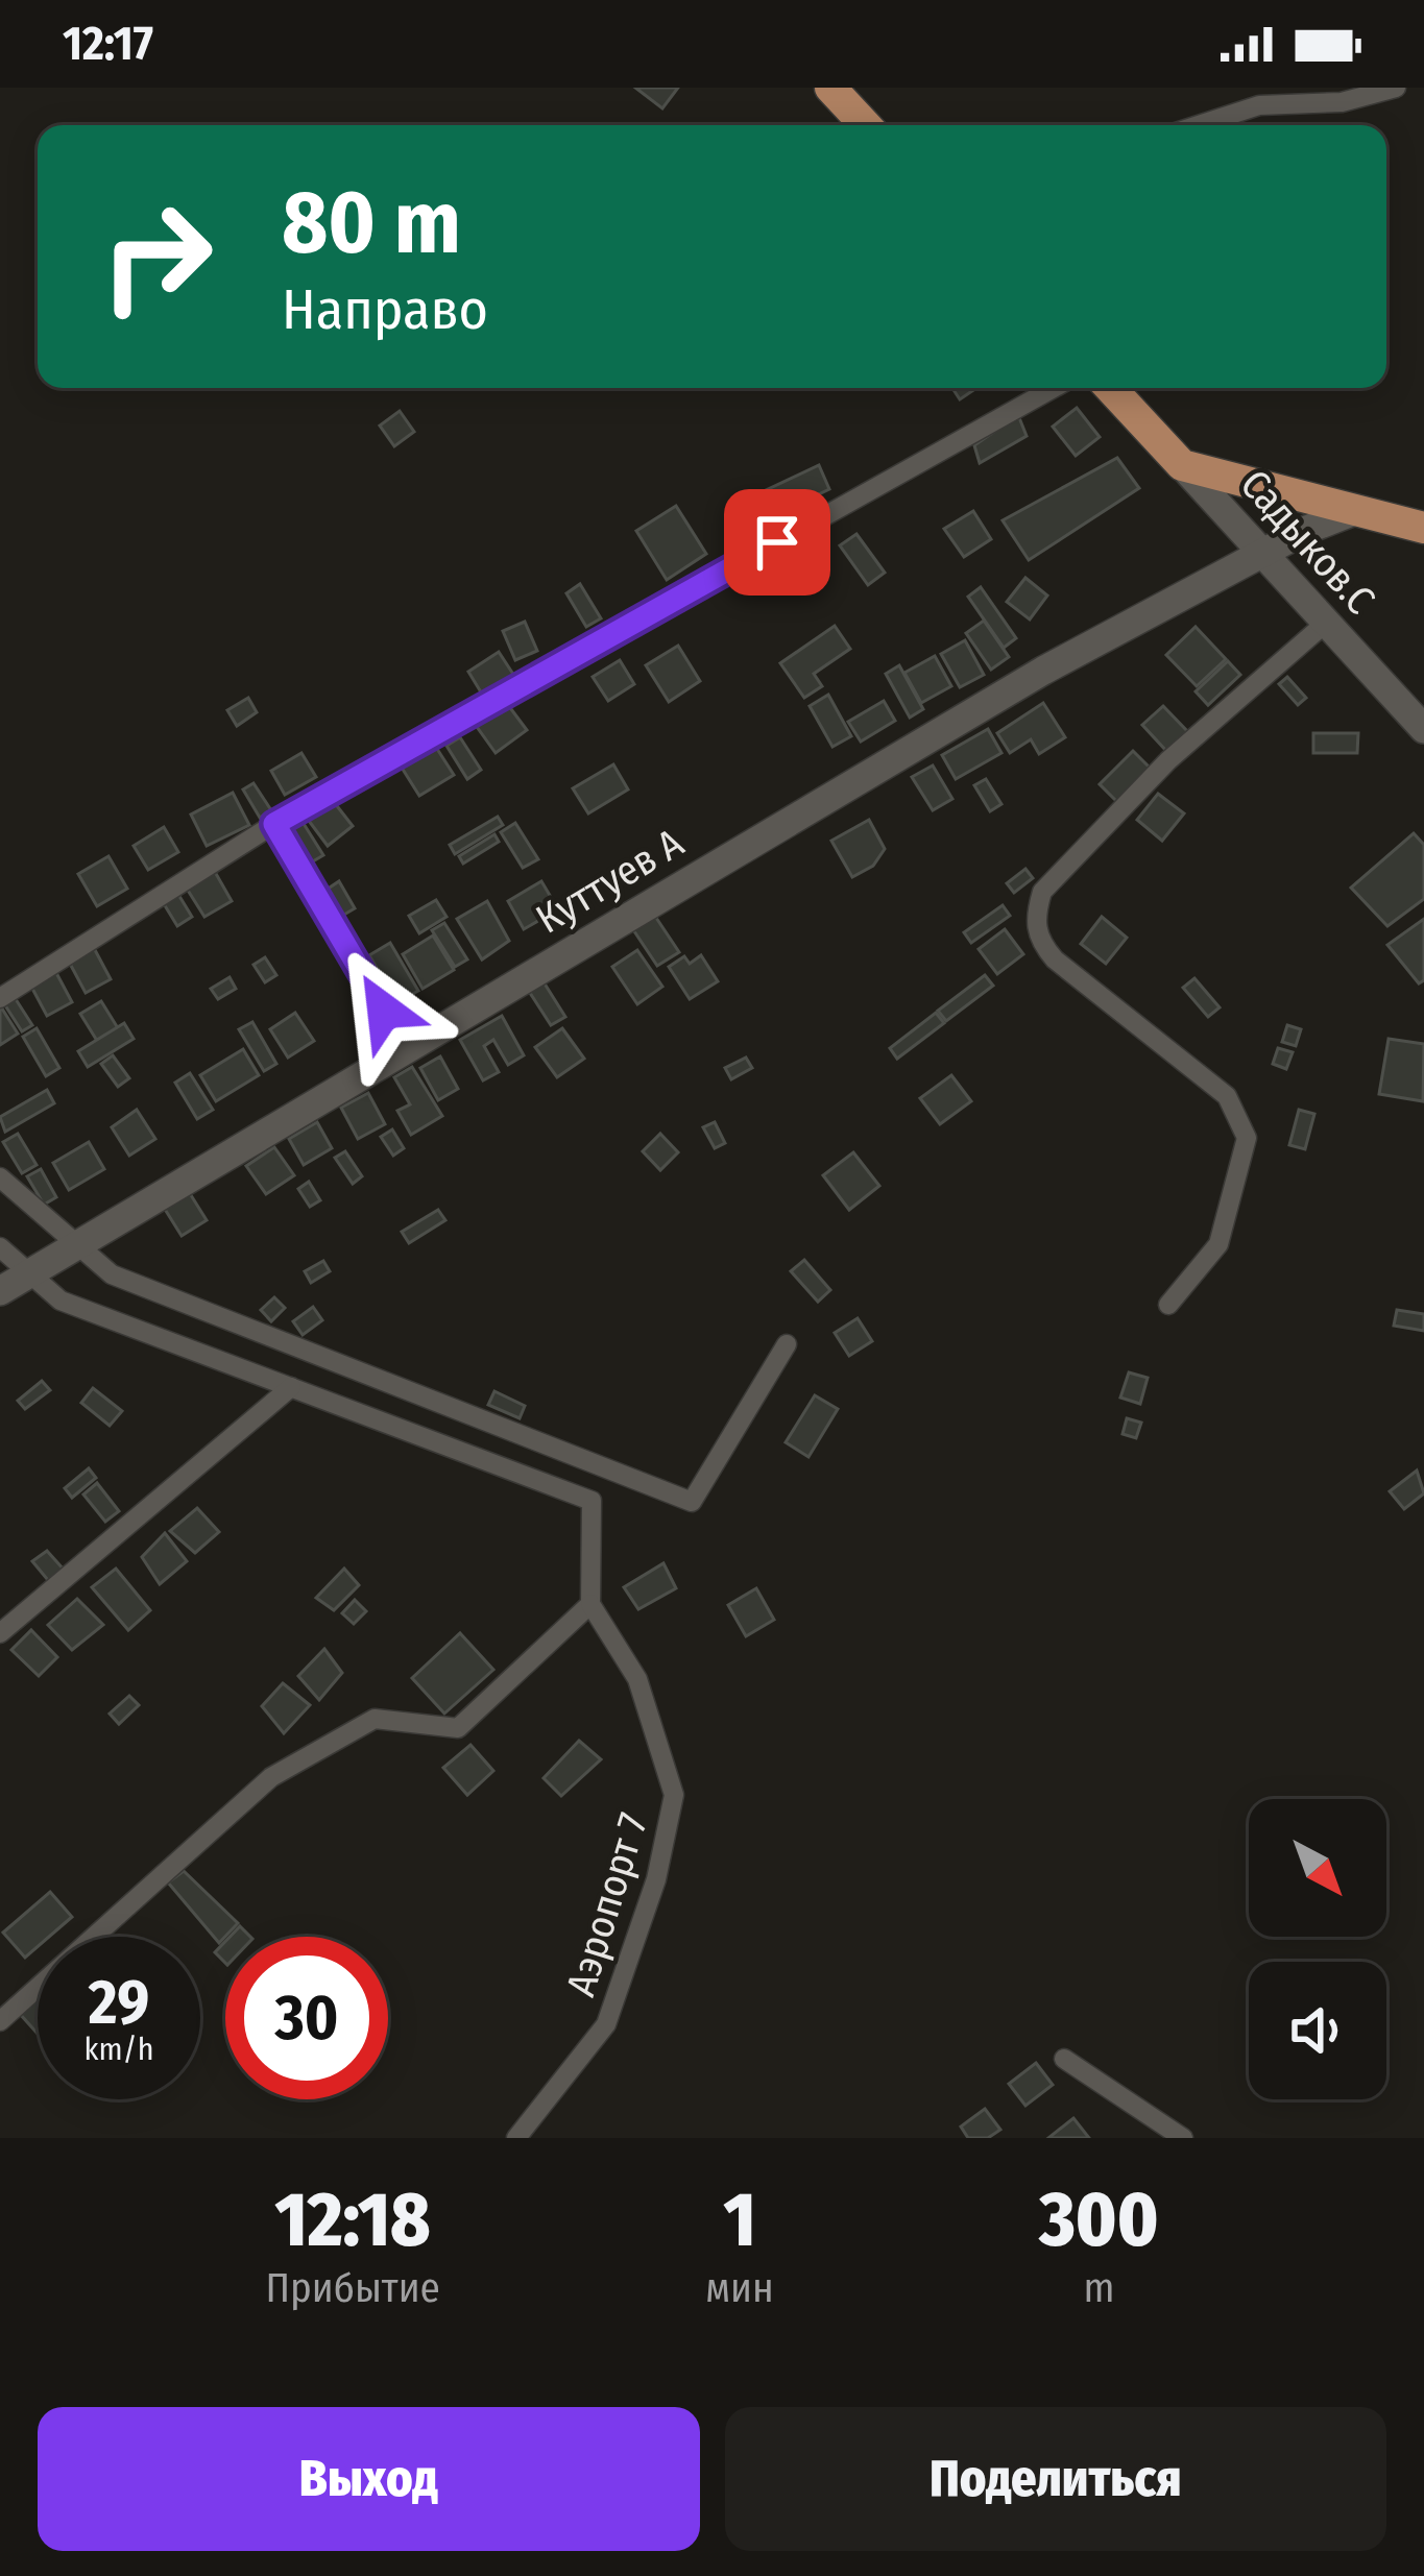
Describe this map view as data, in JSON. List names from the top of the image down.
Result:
{
  "streets": {
    "street": ["Садыков.С", "Куттуев А", "Аэропорт 7"]
  },
  "crossings": [
    ["Садыков.С", "Куттуев А"]
  ],
  "north": "bottom right",
  "page": {
    "status": "12:17",
    "turn": ["80 m", "Направо"],
    "speed": "29 km/h",
    "limit": "30",
    "eta": [
      "12:18",
      "Прибытие",
      "1",
      "мин",
      "300",
      "m"
    ],
    "buttons": ["Выход", "Поделиться"]
  }
}
